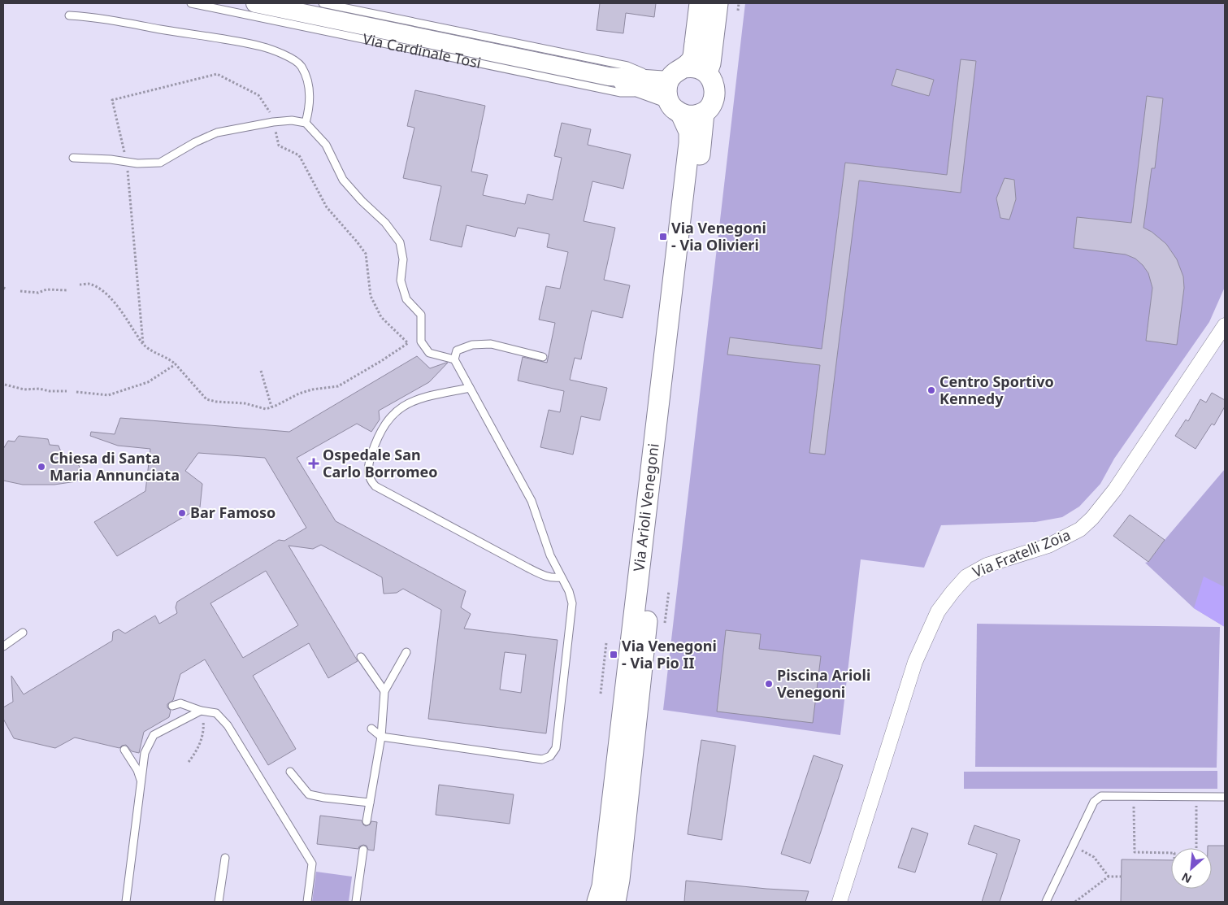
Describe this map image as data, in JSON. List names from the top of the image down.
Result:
{
  "streets": {
    "main road": ["Via Arioli Venegoni"],
    "street": ["Via Cardinale Tosi", "Via Fratelli Zoia"]
  },
  "crossings": [
    ["Via Cardinale Tosi", "Via Arioli Venegoni"]
  ],
  "places": {
    "transit": ["Via Venegoni - Via Olivieri", "Via Venegoni - Via Pio II"],
    "other": [
      "Centro Sportivo Kennedy",
      "Chiesa di Santa Maria Annunciata",
      "Bar Famoso",
      "Piscina Arioli Venegoni"
    ],
    "health": ["Ospedale San Carlo Borromeo"]
  },
  "north": "bottom left"
}
